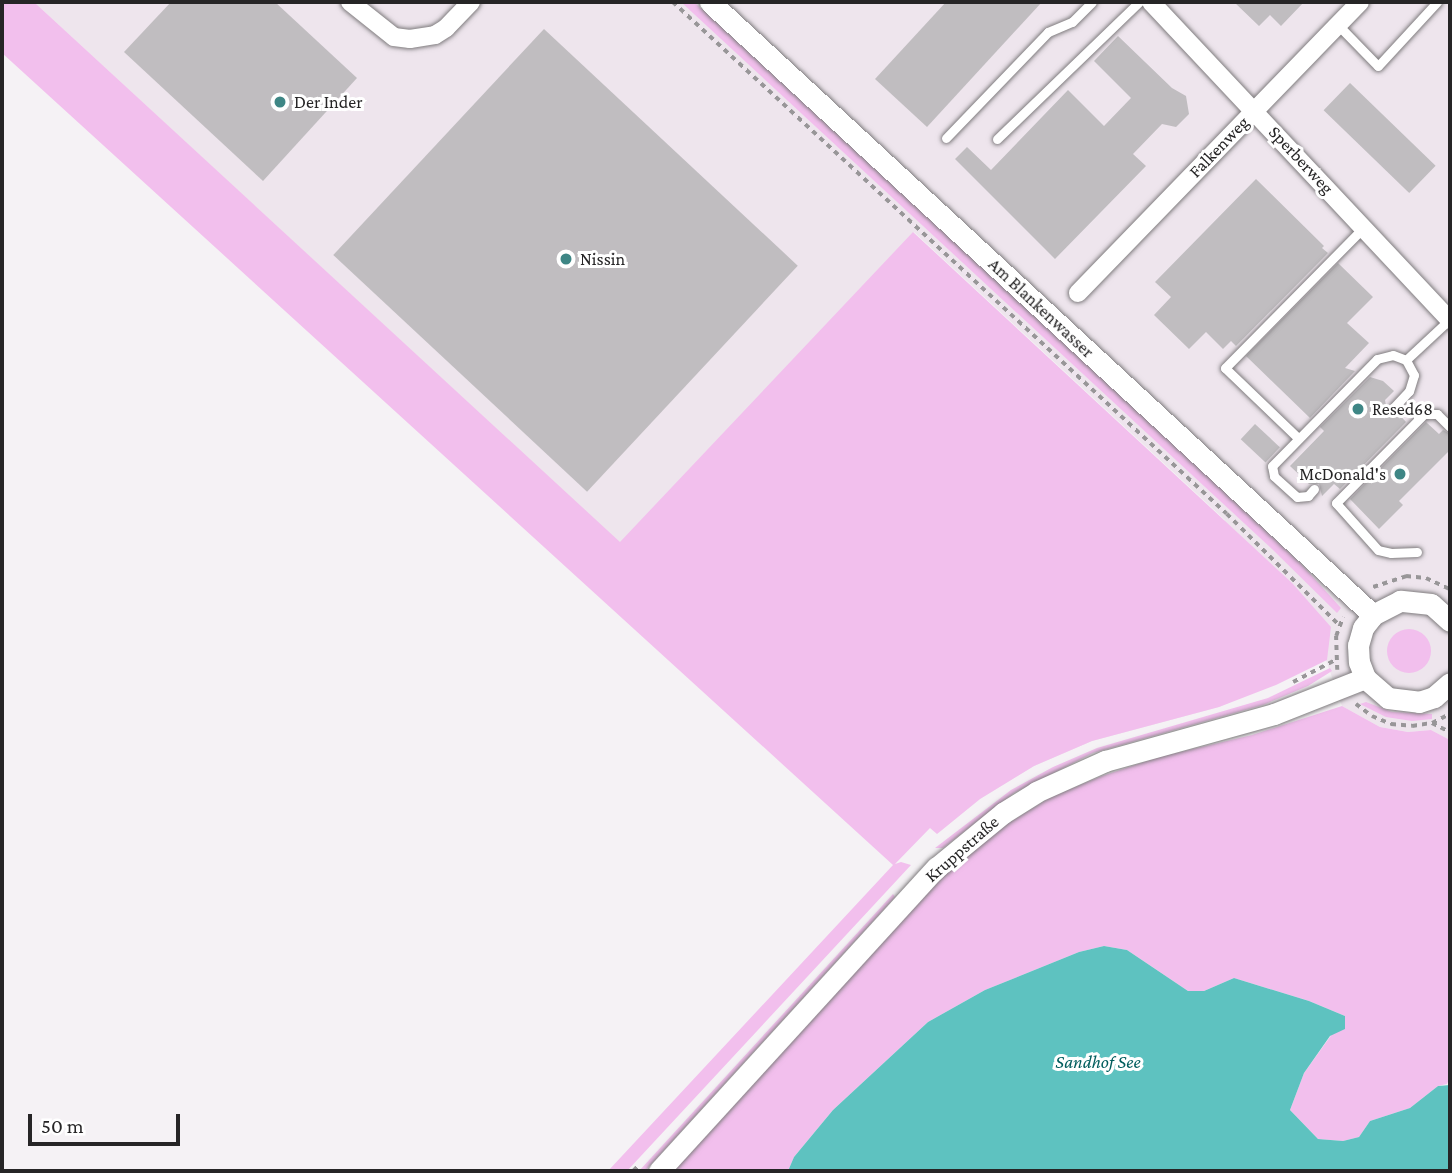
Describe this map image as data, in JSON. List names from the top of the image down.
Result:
{
  "streets": {
    "street": [
      "Falkenweg",
      "Sperberweg",
      "Am Blankenwasser",
      "Kruppstraße"
    ]
  },
  "crossings": [
    ["Falkenweg", "Sperberweg"]
  ],
  "water": ["Sandhof See"],
  "places": [
    "Der Inder",
    "Nissin",
    "Resed68",
    "McDonald's"
  ],
  "scale_bar": "50 m"
}
